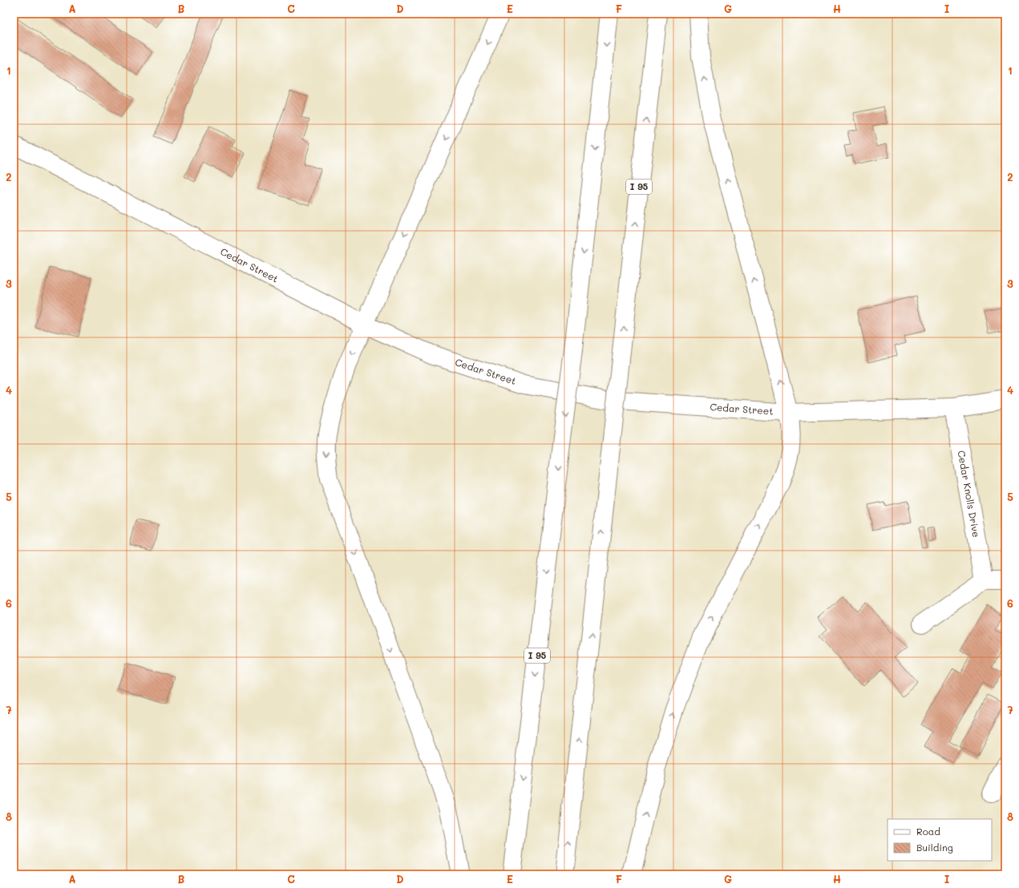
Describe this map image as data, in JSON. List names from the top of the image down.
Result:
{
  "streets": {
    "main road": ["I 95", "Cedar Street", "Cedar Knolls Drive"]
  },
  "crossings": [
    ["Cedar Street", "Cedar Knolls Drive"]
  ],
  "legend": ["Road", "Building"],
  "grid": {
    "columns": [
      "A",
      "B",
      "C",
      "D",
      "E",
      "F",
      "G",
      "H",
      "I"
    ],
    "rows": [
      "1",
      "2",
      "3",
      "4",
      "5",
      "6",
      "7",
      "8"
    ]
  }
}
